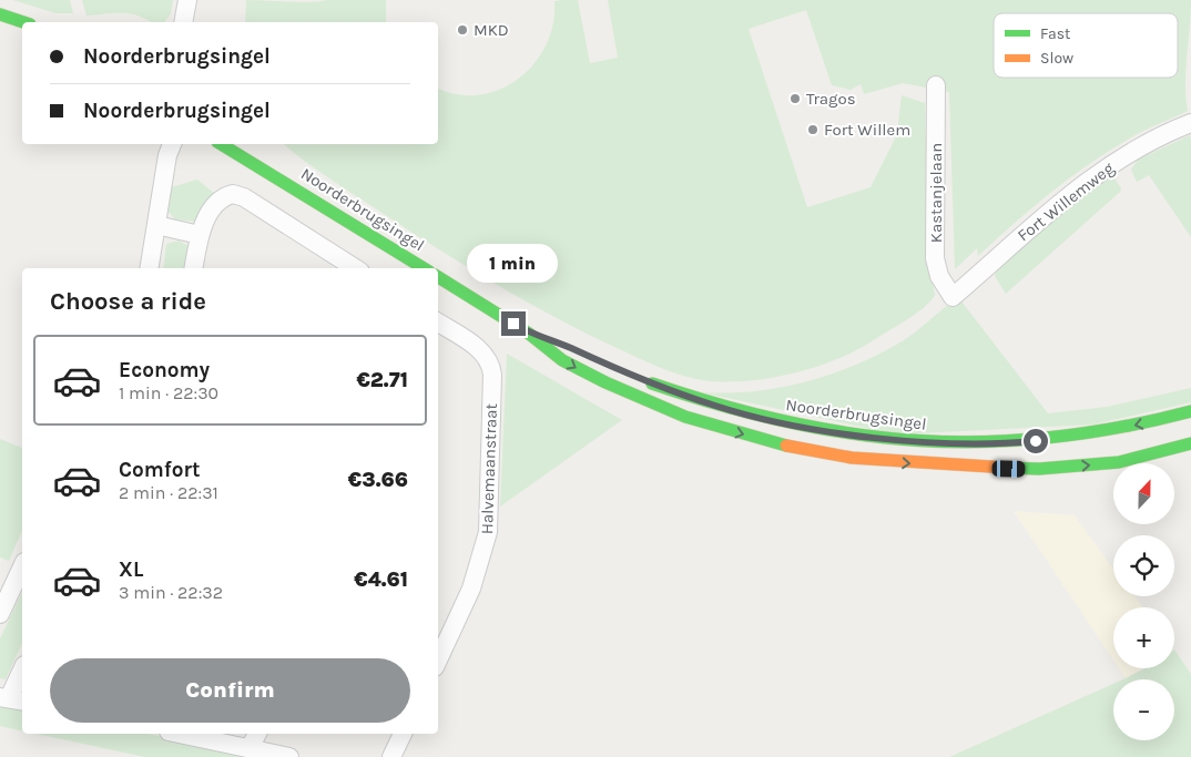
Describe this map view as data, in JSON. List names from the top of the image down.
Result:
{
  "streets": {
    "main road": ["Noorderbrugsingel"],
    "street": ["Kastanjelaan", "Fort Willemweg", "Halvemaanstraat"]
  },
  "crossings": [
    ["Kastanjelaan", "Fort Willemweg"]
  ],
  "places": ["MKD", "Tragos", "Fort Willem"],
  "legend": ["Fast", "Slow"],
  "north": "top",
  "page": {
    "banner": ["Noorderbrugsingel", "Noorderbrugsingel"],
    "bubble": "1 min",
    "heading": "Choose a ride",
    "list": [
      {
        "name": "Economy",
        "note": "1 min · 22:30",
        "value": "€2.71"
      },
      {
        "name": "Comfort",
        "note": "2 min · 22:31",
        "value": "€3.66"
      },
      {
        "name": "XL",
        "note": "3 min · 22:32",
        "value": "€4.61"
      }
    ],
    "map_buttons": ["+", "−"],
    "buttons": "Confirm"
  }
}
